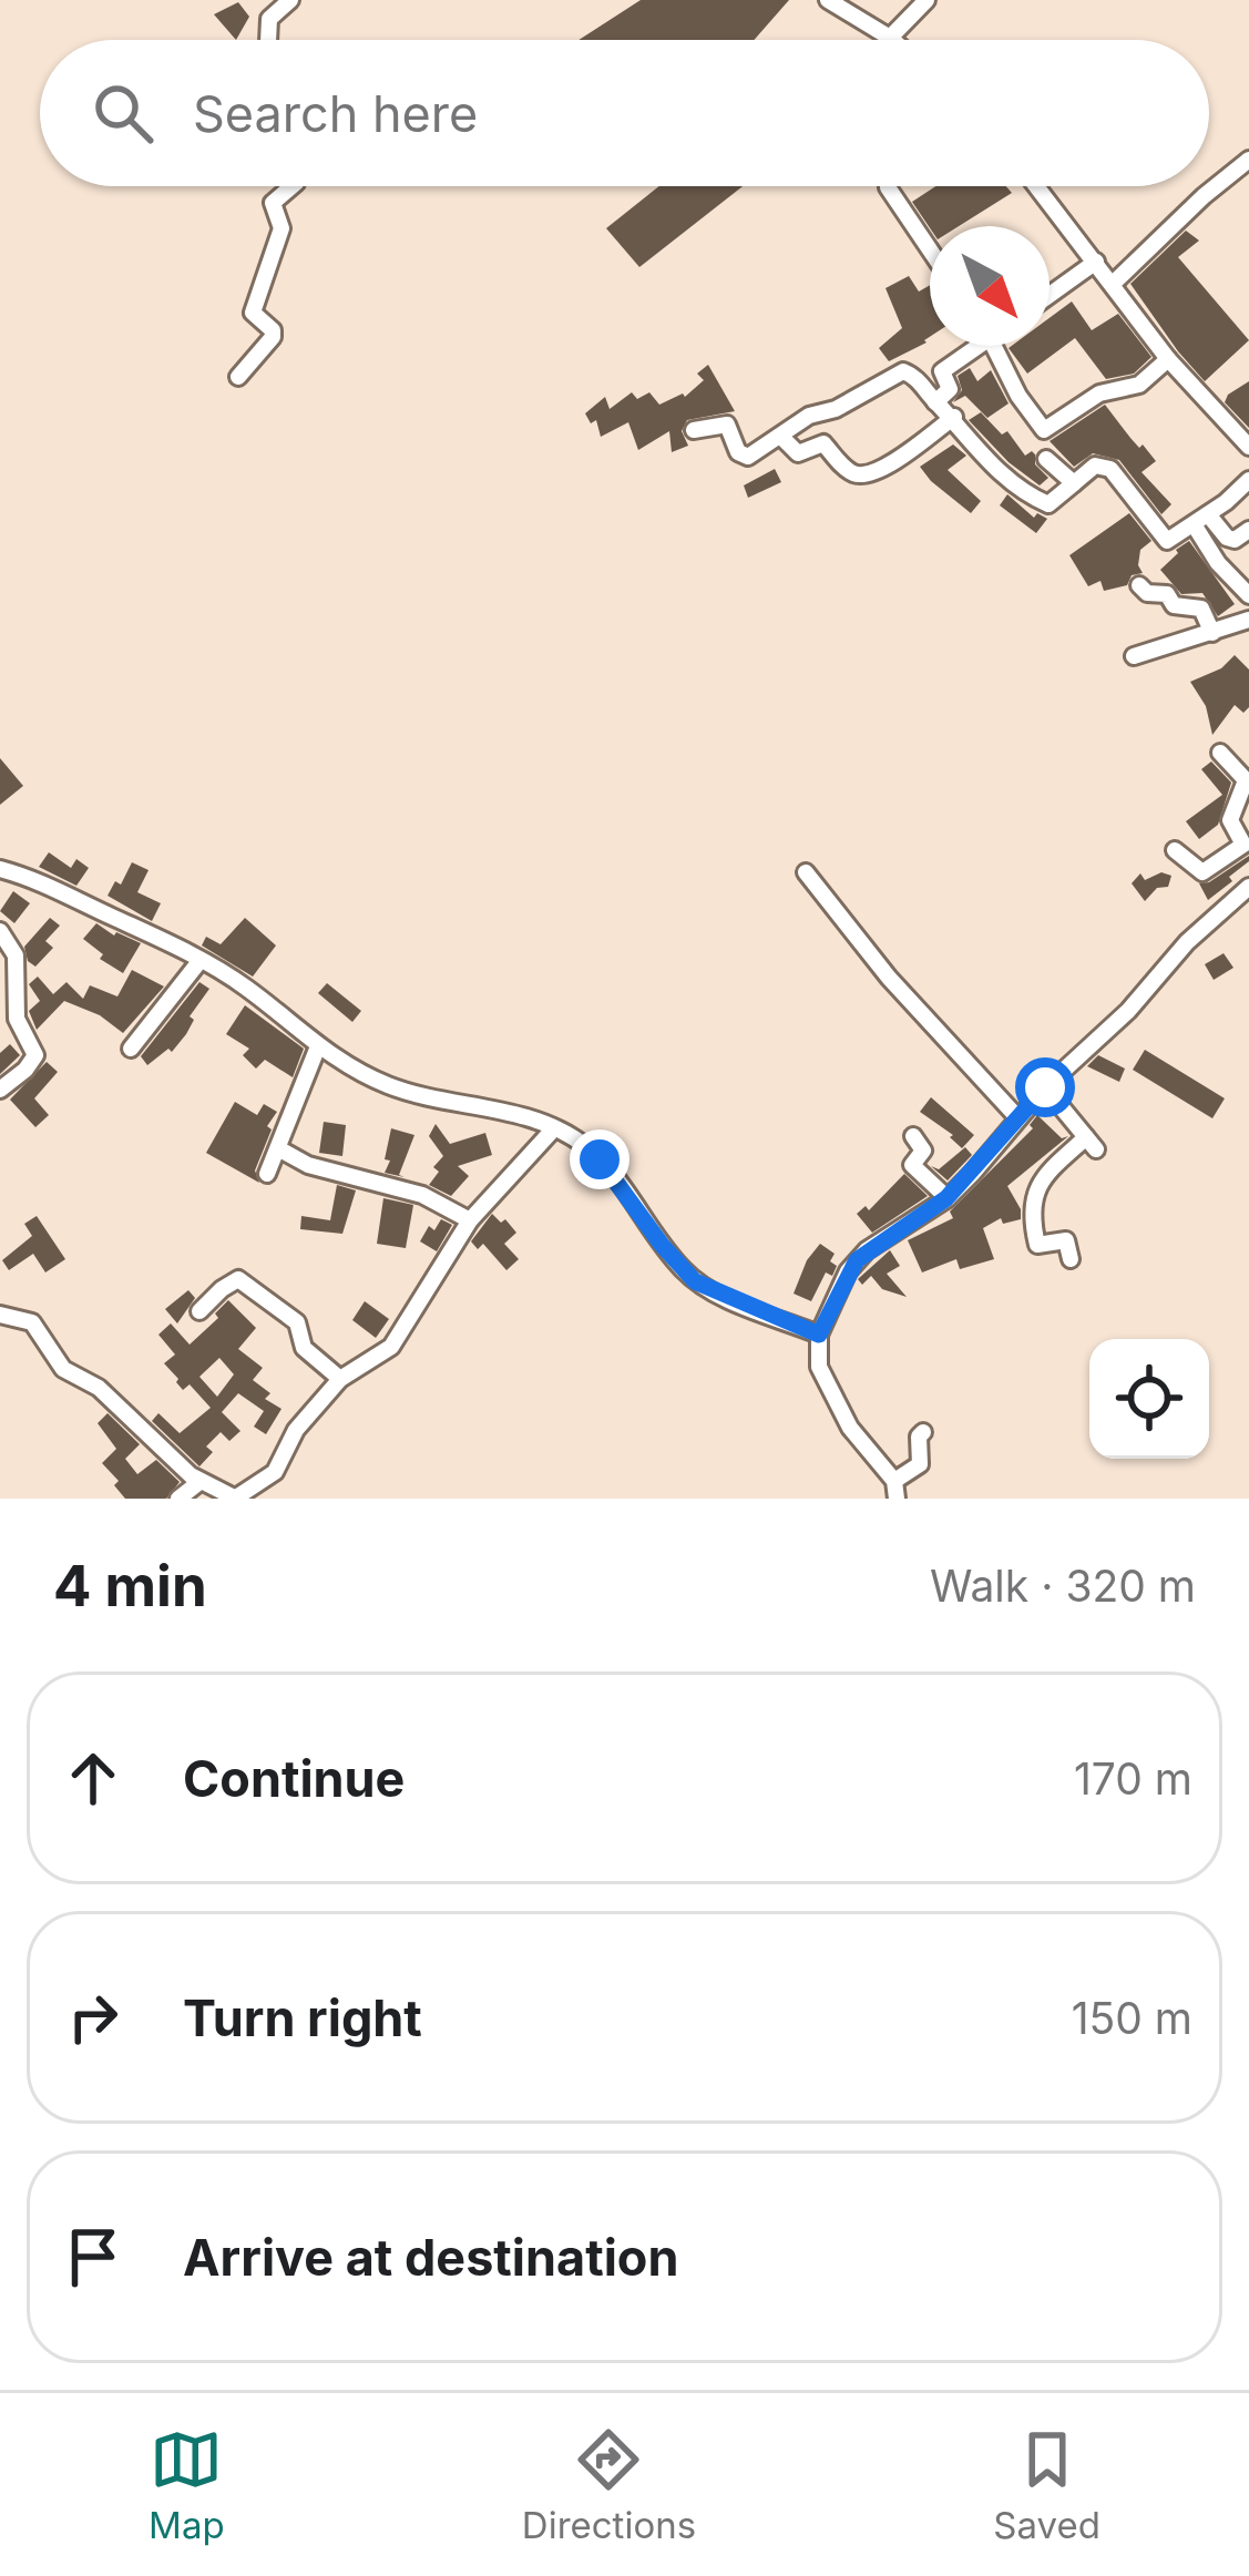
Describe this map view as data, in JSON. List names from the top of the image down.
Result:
{
  "north": "bottom right",
  "page": {
    "search": "Search here",
    "heading": ["4 min", "Walk · 320 m"],
    "list": [
      ["Continue", "170 m"],
      ["Turn right", "150 m"],
      "Arrive at destination"
    ],
    "nav": ["Map", "Directions", "Saved"]
  }
}
